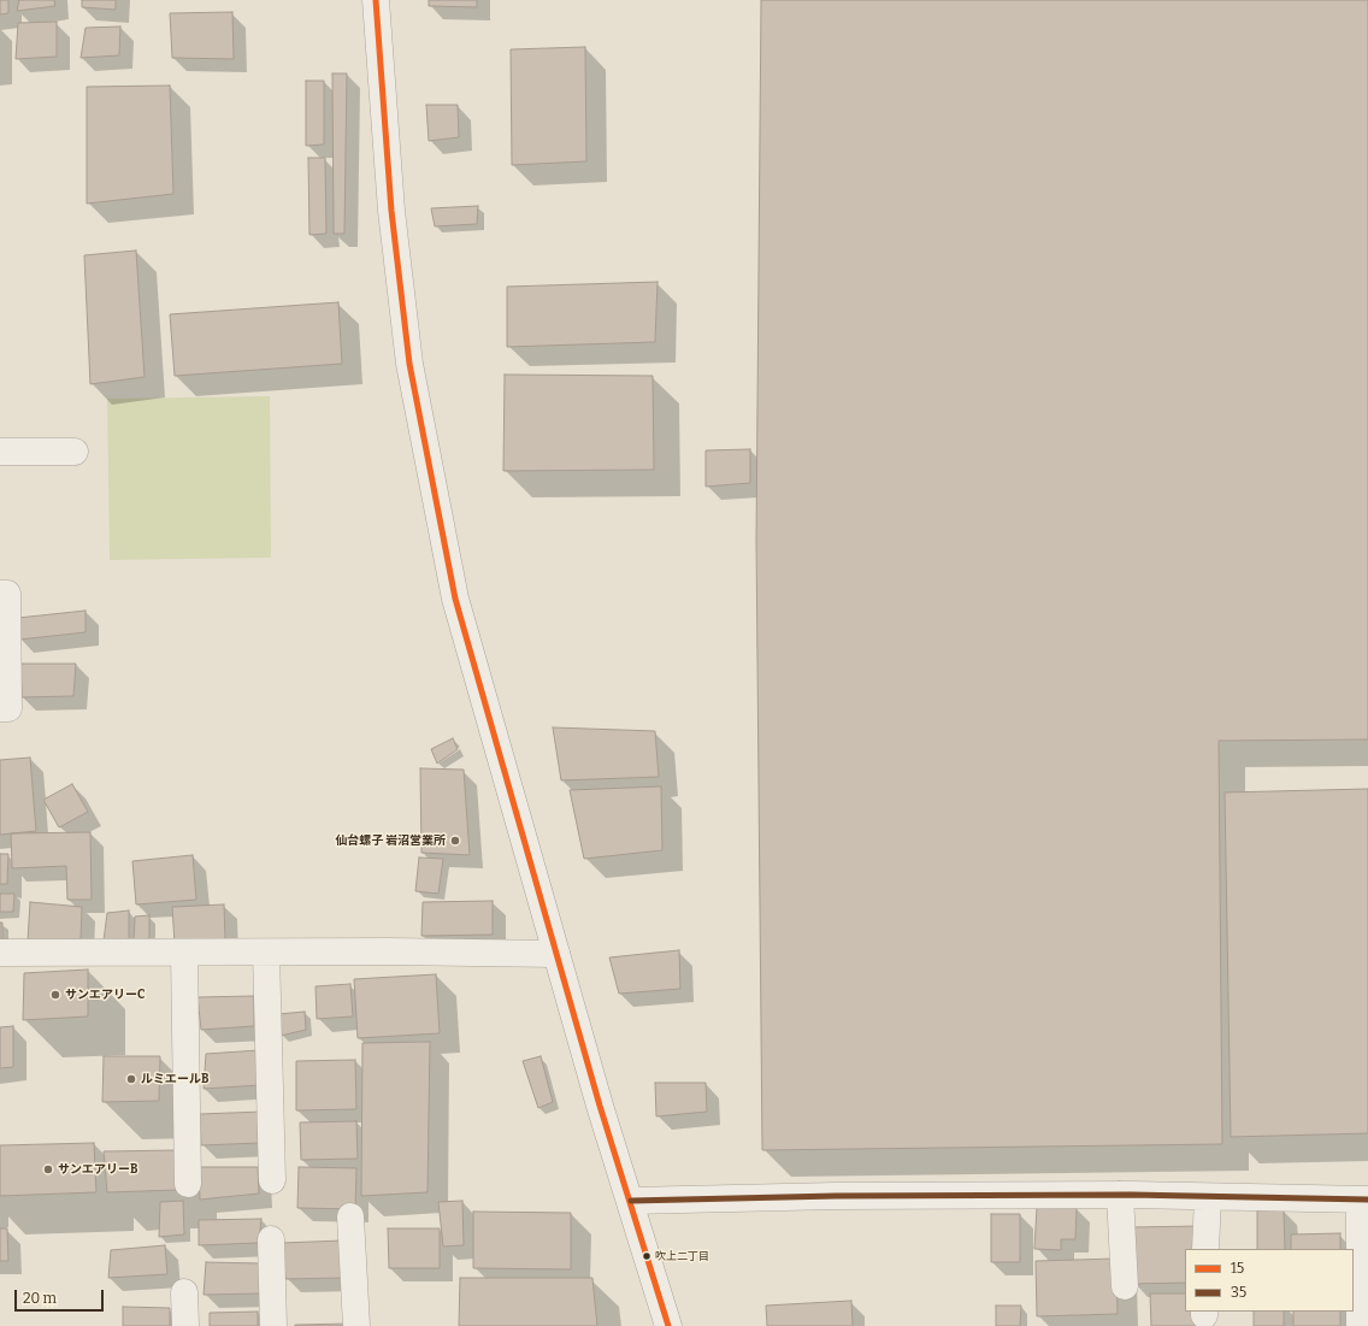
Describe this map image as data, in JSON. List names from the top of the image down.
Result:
{
  "places": [
    "仙台螺子 岩沼営業所",
    "サンエアリーC",
    "ルミエールB",
    "サンエアリーB",
    "吹上二丁目"
  ],
  "lines": ["transit line 15", "transit line 35"],
  "legend": ["15", "35"],
  "scale_bar": "20 m"
}
